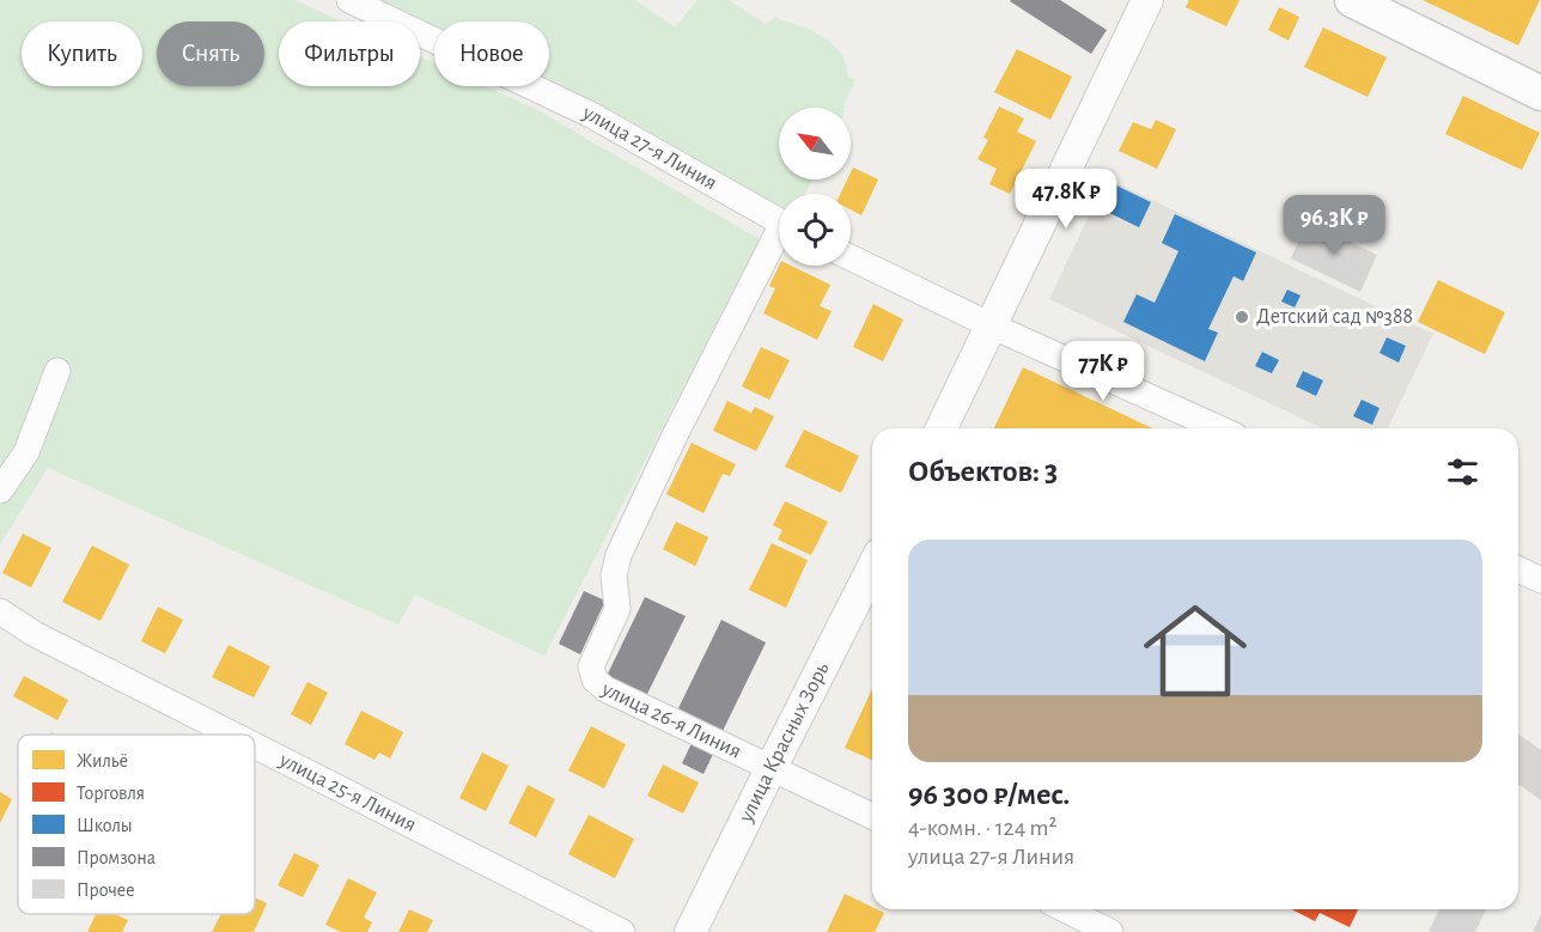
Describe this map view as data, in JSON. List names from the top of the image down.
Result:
{
  "streets": {
    "street": [
      "улица 27-я Линия",
      "улица 26-я Линия",
      "улица Красных Зорь",
      "улица 25-я Линия"
    ]
  },
  "crossings": [
    ["улица 26-я Линия", "улица Красных Зорь"]
  ],
  "places": ["Детский сад №388"],
  "legend": [
    "Жильё",
    "Торговля",
    "Школы",
    "Промзона",
    "Прочее"
  ],
  "north": "top left",
  "page": {
    "chip": [
      "Купить",
      "Снять",
      "Фильтры",
      "Новое"
    ],
    "price": ["47.8K ₽", "96.3K ₽", "77K ₽"],
    "heading": "Объектов: 3",
    "list": [
      {
        "name": "96 300 ₽/мес.",
        "note": "4-комн. · 124 m² · улица 27-я Линия"
      }
    ]
  }
}
